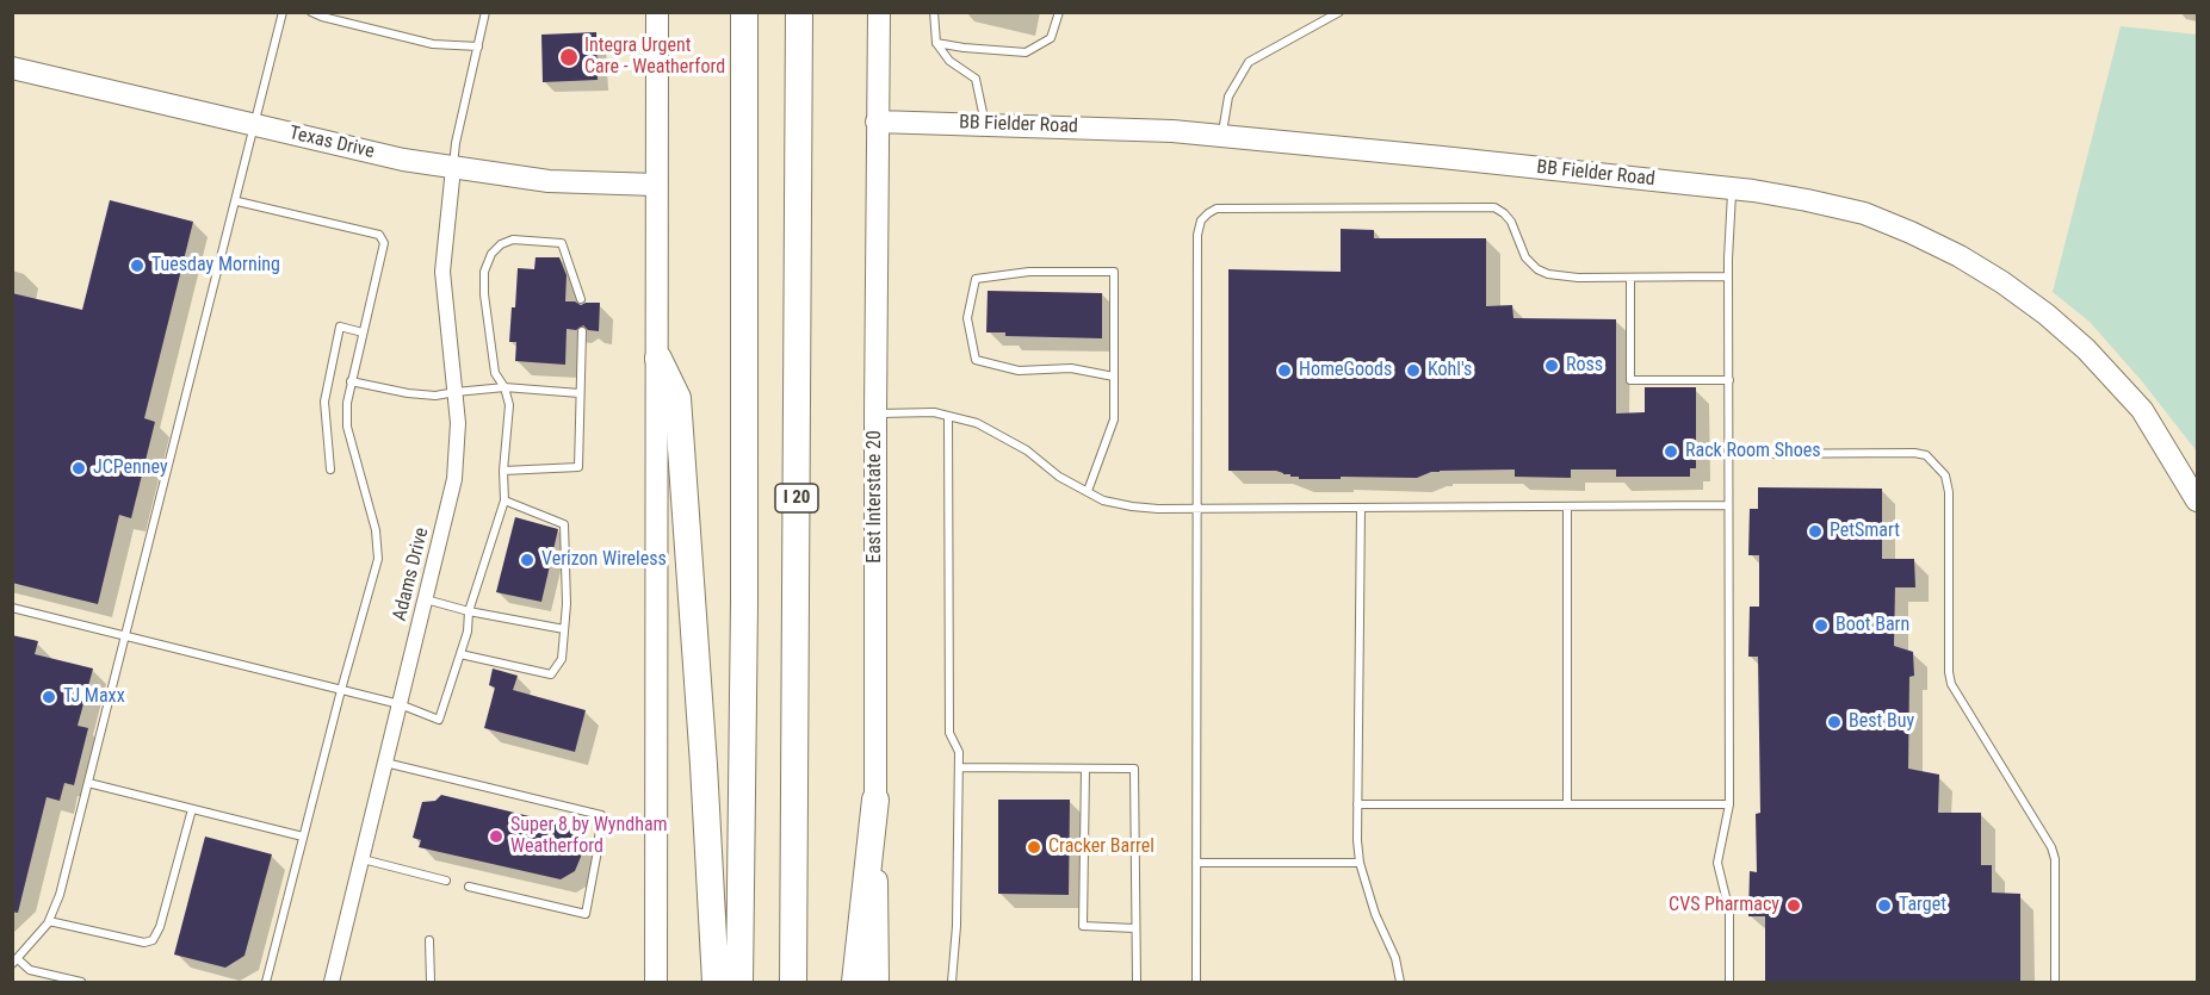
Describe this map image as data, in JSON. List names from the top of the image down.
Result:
{
  "streets": {
    "highway": ["I 20"],
    "street": [
      "BB Fielder Road",
      "Texas Drive",
      "East Interstate 20",
      "Adams Drive"
    ]
  },
  "crossings": [
    ["BB Fielder Road", "East Interstate 20"],
    ["Texas Drive", "Adams Drive"]
  ],
  "places": [
    "Integra Urgent Care - Weatherford",
    "Tuesday Morning",
    "Ross",
    "HomeGoods",
    "Kohl's",
    "Rack Room Shoes",
    "JCPenney",
    "PetSmart",
    "Verizon Wireless",
    "Boot Barn",
    "TJ Maxx",
    "Best Buy",
    "Super 8 by Wyndham Weatherford",
    "Cracker Barrel",
    "CVS Pharmacy",
    "Target"
  ]
}
